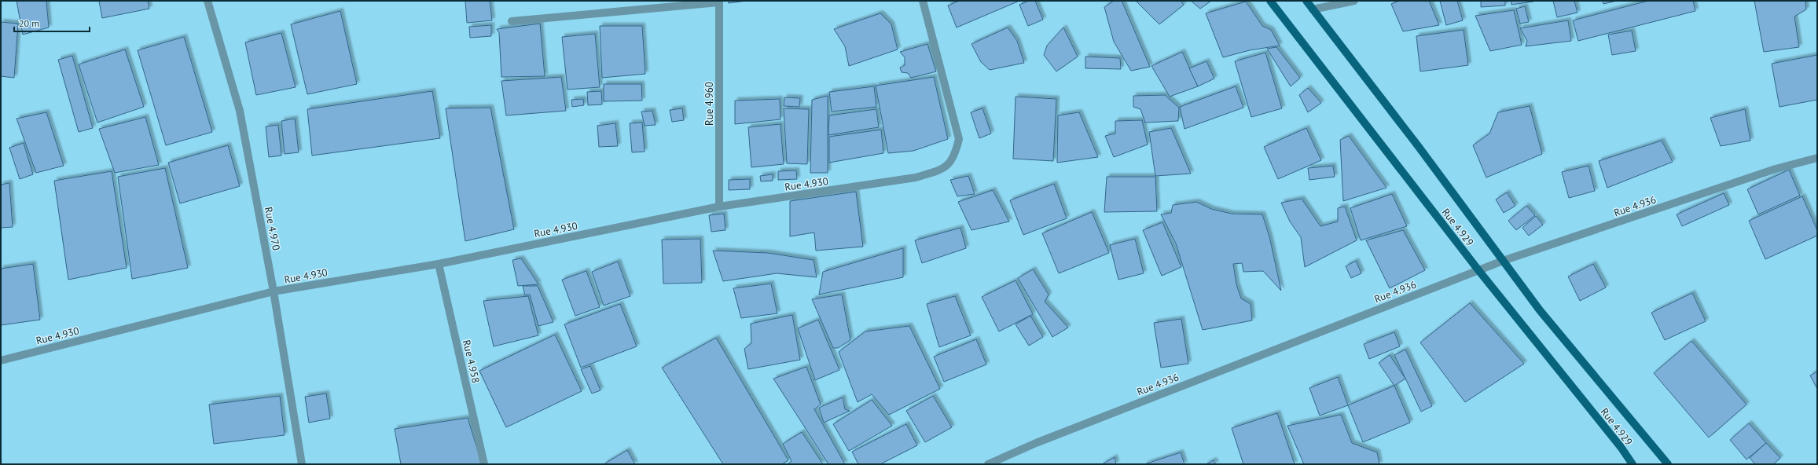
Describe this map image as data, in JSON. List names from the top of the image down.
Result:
{
  "streets": {
    "main road": ["Rue 4.929"],
    "street": [
      "Rue 4.960",
      "Rue 4.930",
      "Rue 4.936",
      "Rue 4.970",
      "Rue 4.958"
    ]
  },
  "crossings": [
    ["Rue 4.960", "Rue 4.930"],
    ["Rue 4.930", "Rue 4.970"],
    ["Rue 4.930", "Rue 4.958"],
    ["Rue 4.936", "Rue 4.929"]
  ],
  "scale_bar": "20 m"
}
